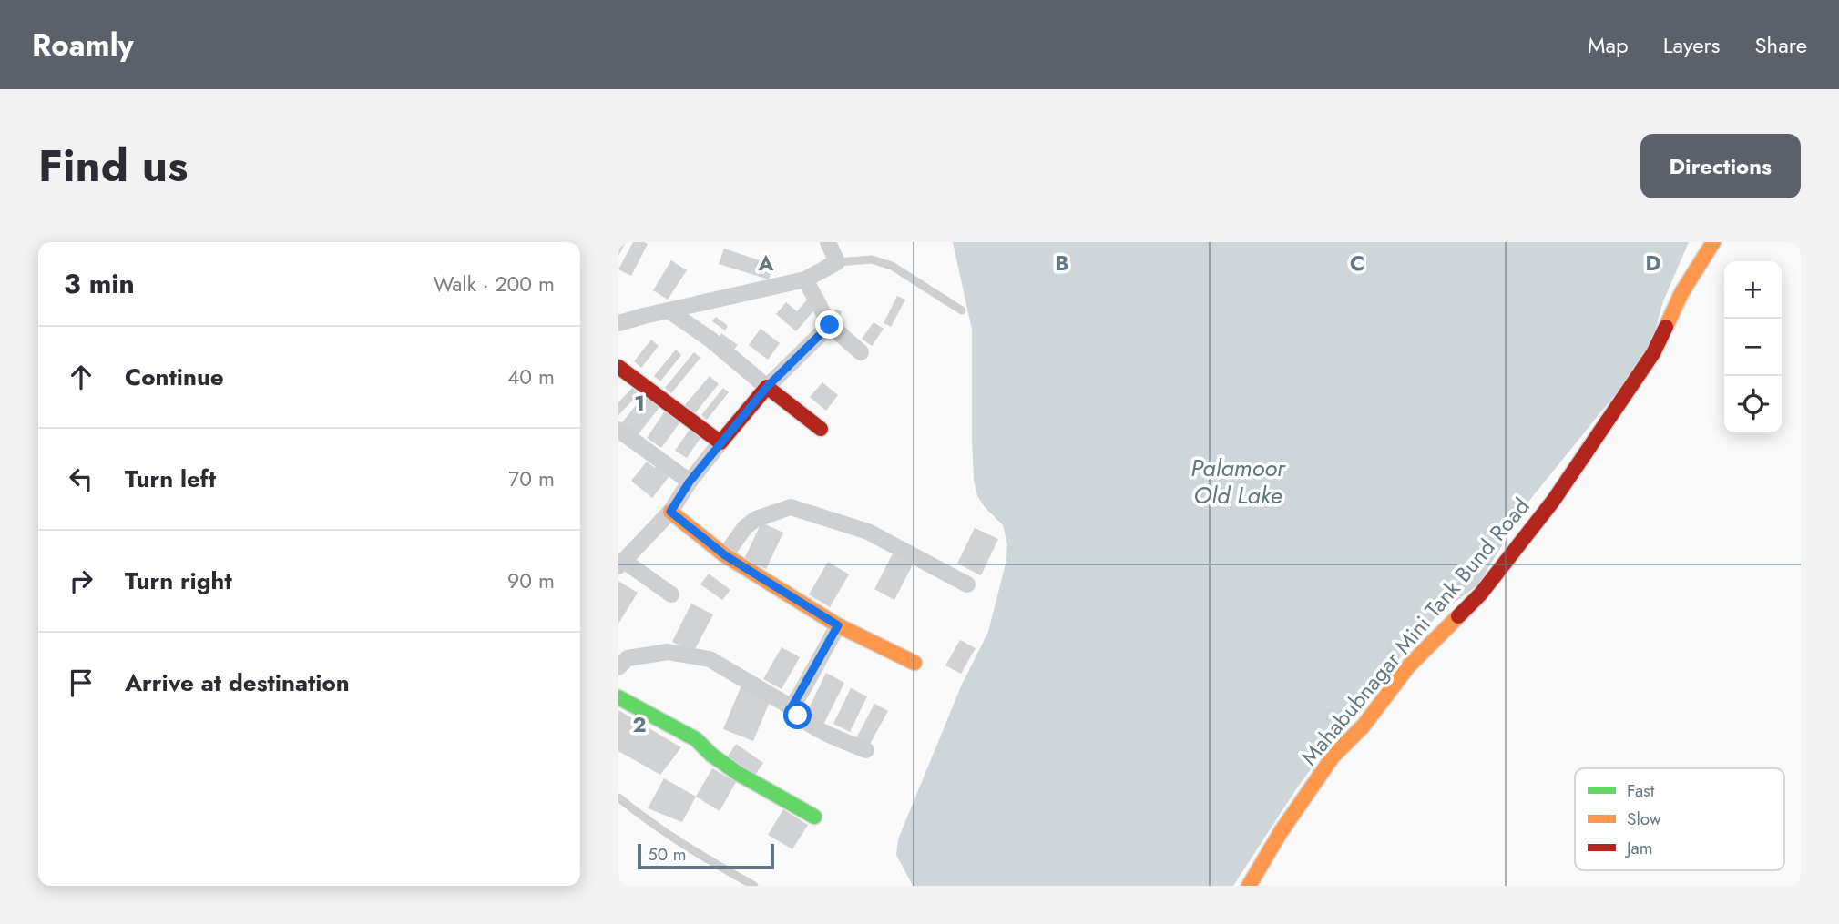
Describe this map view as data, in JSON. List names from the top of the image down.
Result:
{
  "streets": {
    "street": ["Mahabubnagar Mini Tank Bund Road"]
  },
  "water": ["Palamoor Old Lake"],
  "legend": ["Fast", "Slow", "Jam"],
  "scale_bar": "50 m",
  "page": {
    "header": "Roamly",
    "nav": ["Map", "Layers", "Share"],
    "title": "Find us",
    "buttons": "Directions",
    "heading": ["3 min", "Walk · 200 m"],
    "map_buttons": ["+", "−"],
    "list": [
      ["Continue", "40 m"],
      ["Turn left", "70 m"],
      ["Turn right", "90 m"],
      "Arrive at destination"
    ],
    "scale": "50 m"
  },
  "grid": {
    "columns": [
      "A",
      "B",
      "C",
      "D"
    ],
    "rows": ["1", "2"]
  }
}
